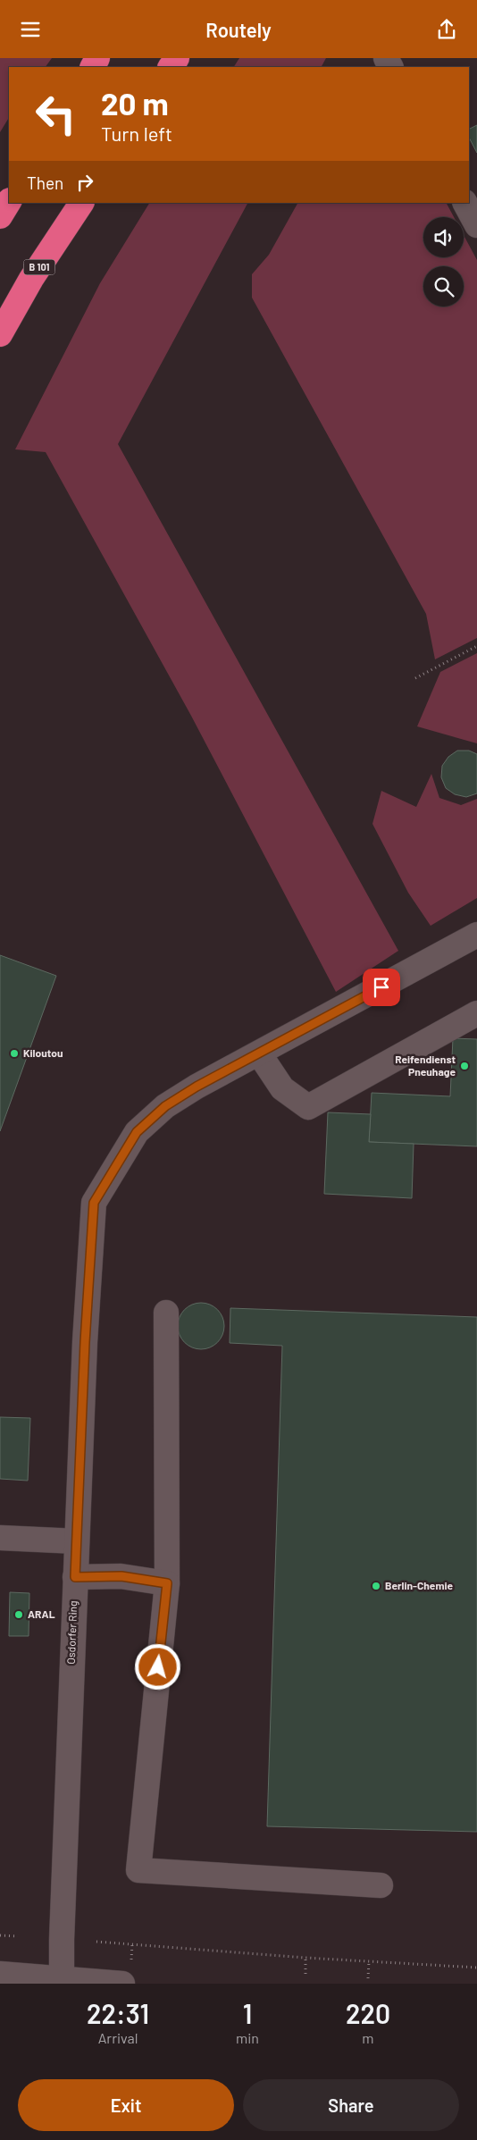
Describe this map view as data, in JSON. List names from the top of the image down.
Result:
{
  "streets": {
    "highway": ["B 101"],
    "street": ["Osdorfer Ring"]
  },
  "places": [
    "Kiloutou",
    "Reifendienst Pneuhage",
    "Berlin-Chemie",
    "ARAL"
  ],
  "page": {
    "header": "Routely",
    "turn": ["20 m", "Turn left"],
    "then": "Then",
    "eta": [
      "22:31",
      "Arrival",
      "1",
      "min",
      "220",
      "m"
    ],
    "buttons": ["Exit", "Share"]
  }
}
